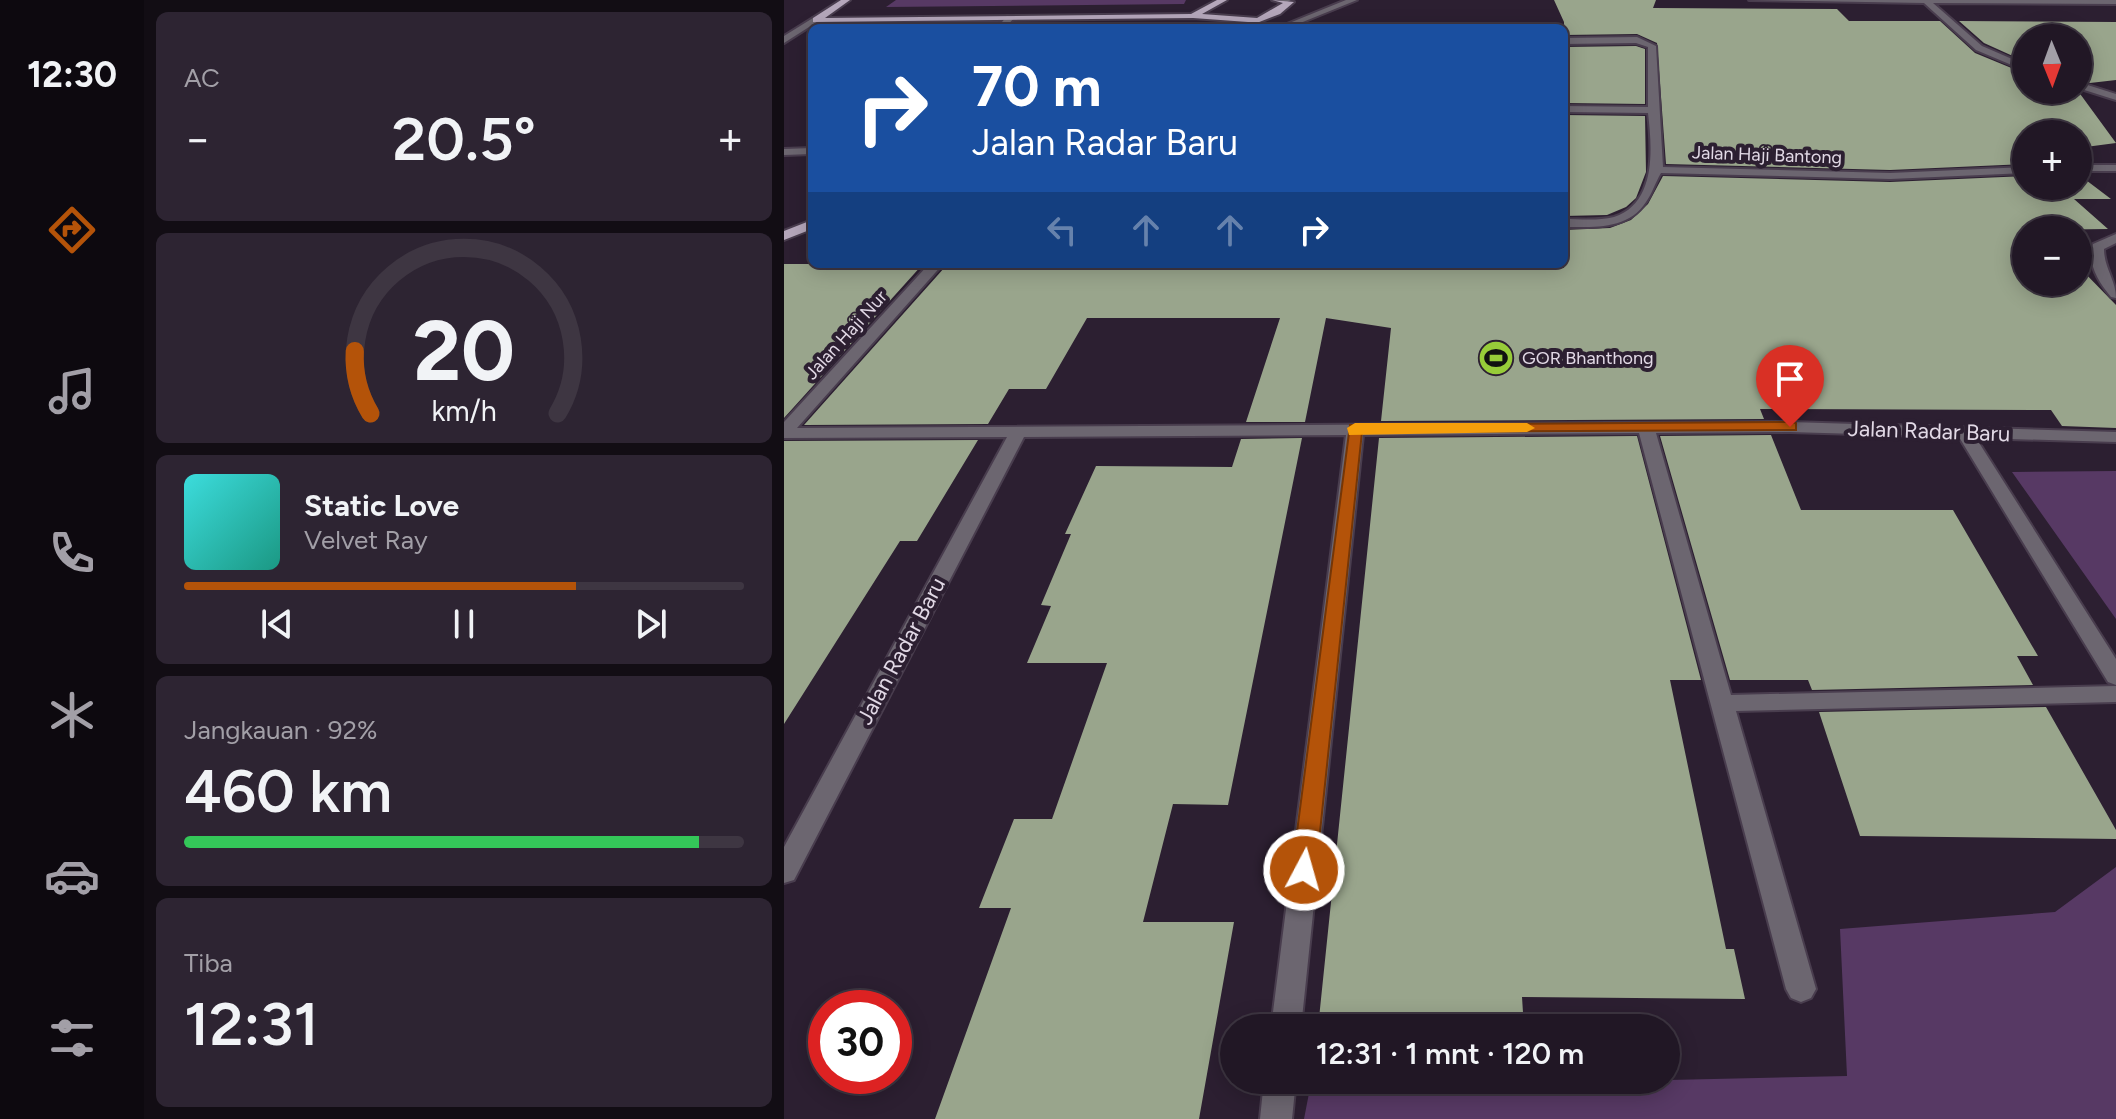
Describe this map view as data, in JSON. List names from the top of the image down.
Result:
{
  "streets": {
    "street": ["Jalan Haji Bantong", "Jalan Haji Nur", "Jalan Radar Baru"]
  },
  "crossings": [
    ["Jalan Haji Nur", "Jalan Radar Baru"]
  ],
  "places": {
    "sports": ["GOR Bhanthong"]
  },
  "north": "bottom",
  "page": {
    "tabs": "12:30",
    "tile": [
      "AC",
      ["Jangkauan · 92%", "460 km"],
      ["Tiba", "12:31"]
    ],
    "map_buttons": ["+", "−"],
    "turn": ["70 m", "Jalan Radar Baru"],
    "heat": ["−", "20.5°", "+"],
    "song": ["Static Love", "Velvet Ray"],
    "limit": "30",
    "trip": "12:31 · 1 mnt · 120 m",
    "gauge": ["20", "km/h"]
  }
}
